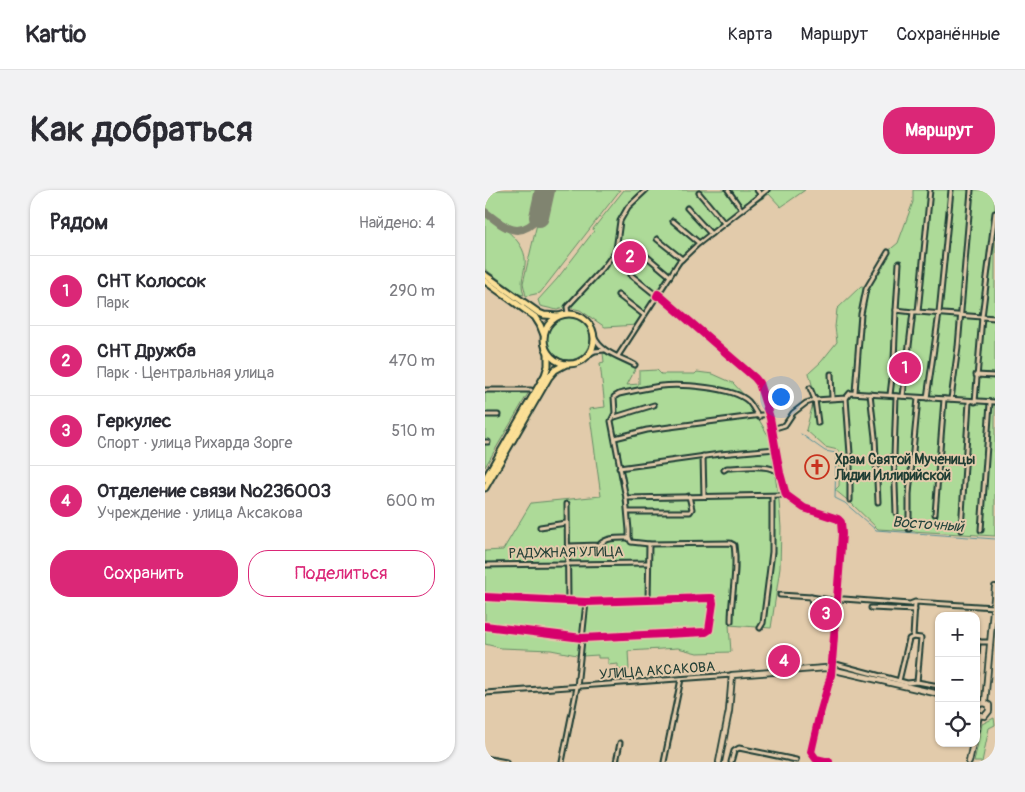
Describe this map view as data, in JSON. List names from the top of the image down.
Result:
{
  "streets": {
    "street": ["РАДУЖНАЯ УЛИЦА", "УЛИЦА АКСАКОВА"]
  },
  "water": ["Восточный"],
  "places": {
    "church": ["Храм Святой Мученицы Лидии Иллирийской"]
  },
  "page": {
    "header": "Kartio",
    "nav": ["Карта", "Маршрут", "Сохранённые"],
    "buttons": [
      "Маршрут",
      ["Сохранить", "Поделиться"]
    ],
    "title": "Как добраться",
    "heading": ["Рядом", "Найдено: 4"],
    "pins": [
      "2",
      "1",
      "3",
      "4"
    ],
    "list": [
      {
        "mark": "1",
        "name": "СНТ Колосок",
        "note": "Парк",
        "value": "290 m"
      },
      {
        "mark": "2",
        "name": "СНТ Дружба",
        "note": "Парк · Центральная улица",
        "value": "470 m"
      },
      {
        "mark": "3",
        "name": "Геркулес",
        "note": "Спорт · улица Рихарда Зорге",
        "value": "510 m"
      },
      {
        "mark": "4",
        "name": "Отделение связи №236003",
        "note": "Учреждение · улица Аксакова",
        "value": "600 m"
      }
    ],
    "map_buttons": ["+", "−"]
  }
}
